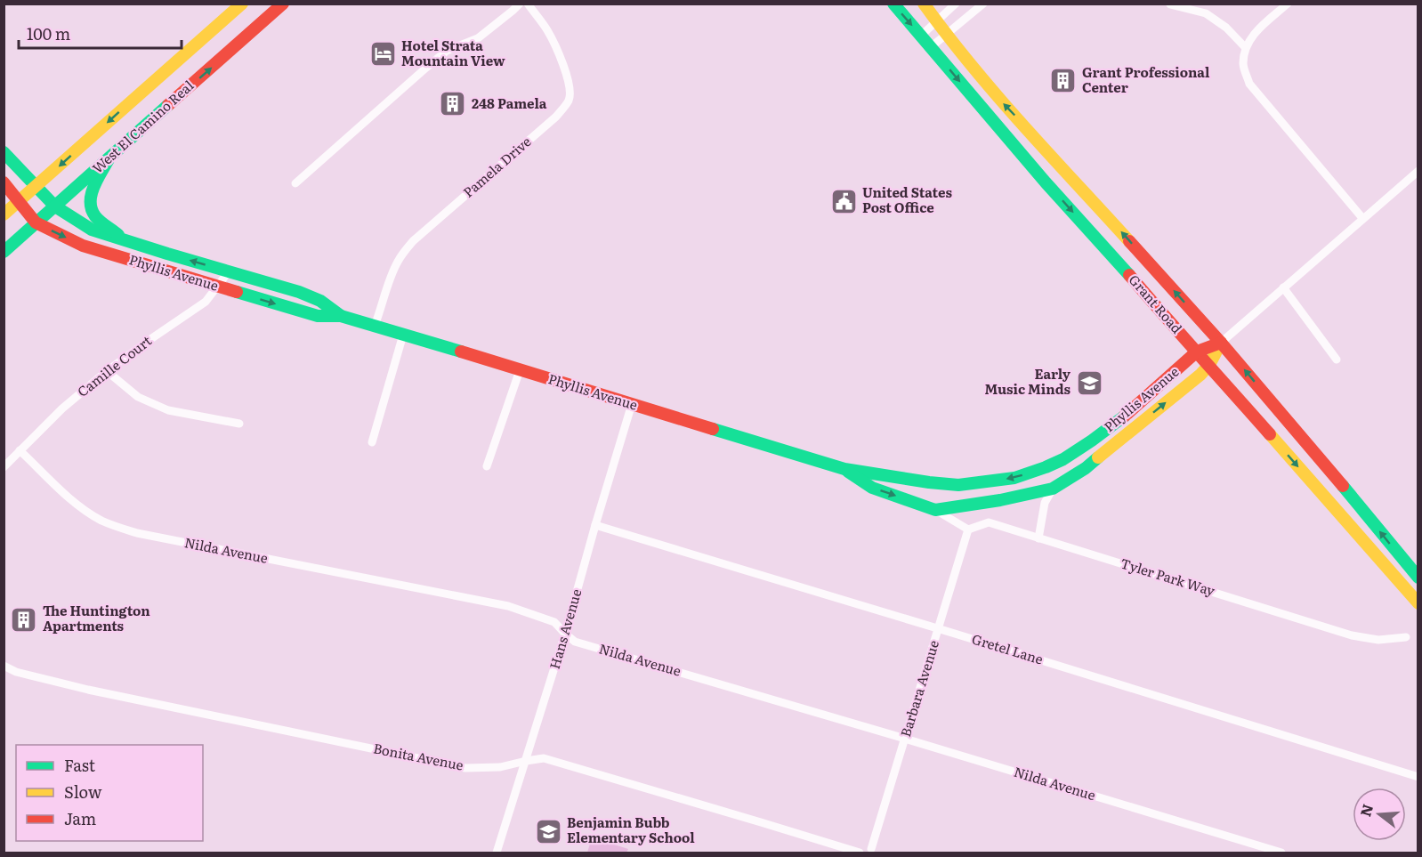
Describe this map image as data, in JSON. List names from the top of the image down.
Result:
{
  "streets": {
    "street": [
      "West El Camino Real",
      "Pamela Drive",
      "Phyllis Avenue",
      "Grant Road",
      "Camille Court",
      "Nilda Avenue",
      "Tyler Park Way",
      "Hans Avenue",
      "Gretel Lane",
      "Barbara Avenue",
      "Bonita Avenue"
    ]
  },
  "crossings": [
    ["West El Camino Real", "Phyllis Avenue"],
    ["Pamela Drive", "Phyllis Avenue"],
    ["Phyllis Avenue", "Grant Road"],
    ["Phyllis Avenue", "Camille Court"],
    ["Phyllis Avenue", "Hans Avenue"],
    ["Camille Court", "Nilda Avenue"],
    ["Nilda Avenue", "Hans Avenue"],
    ["Nilda Avenue", "Barbara Avenue"],
    ["Tyler Park Way", "Barbara Avenue"],
    ["Hans Avenue", "Gretel Lane"],
    ["Hans Avenue", "Bonita Avenue"],
    ["Gretel Lane", "Barbara Avenue"]
  ],
  "places": {
    "hotel": ["Hotel Strata Mountain View"],
    "building": ["Grant Professional Center", "248 Pamela", "The Huntington Apartments"],
    "public building": ["United States Post Office"],
    "school or university": ["Early Music Minds", "Benjamin Bubb Elementary School"]
  },
  "legend": ["Fast", "Slow", "Jam"],
  "scale_bar": "100 m",
  "north": "left"
}
